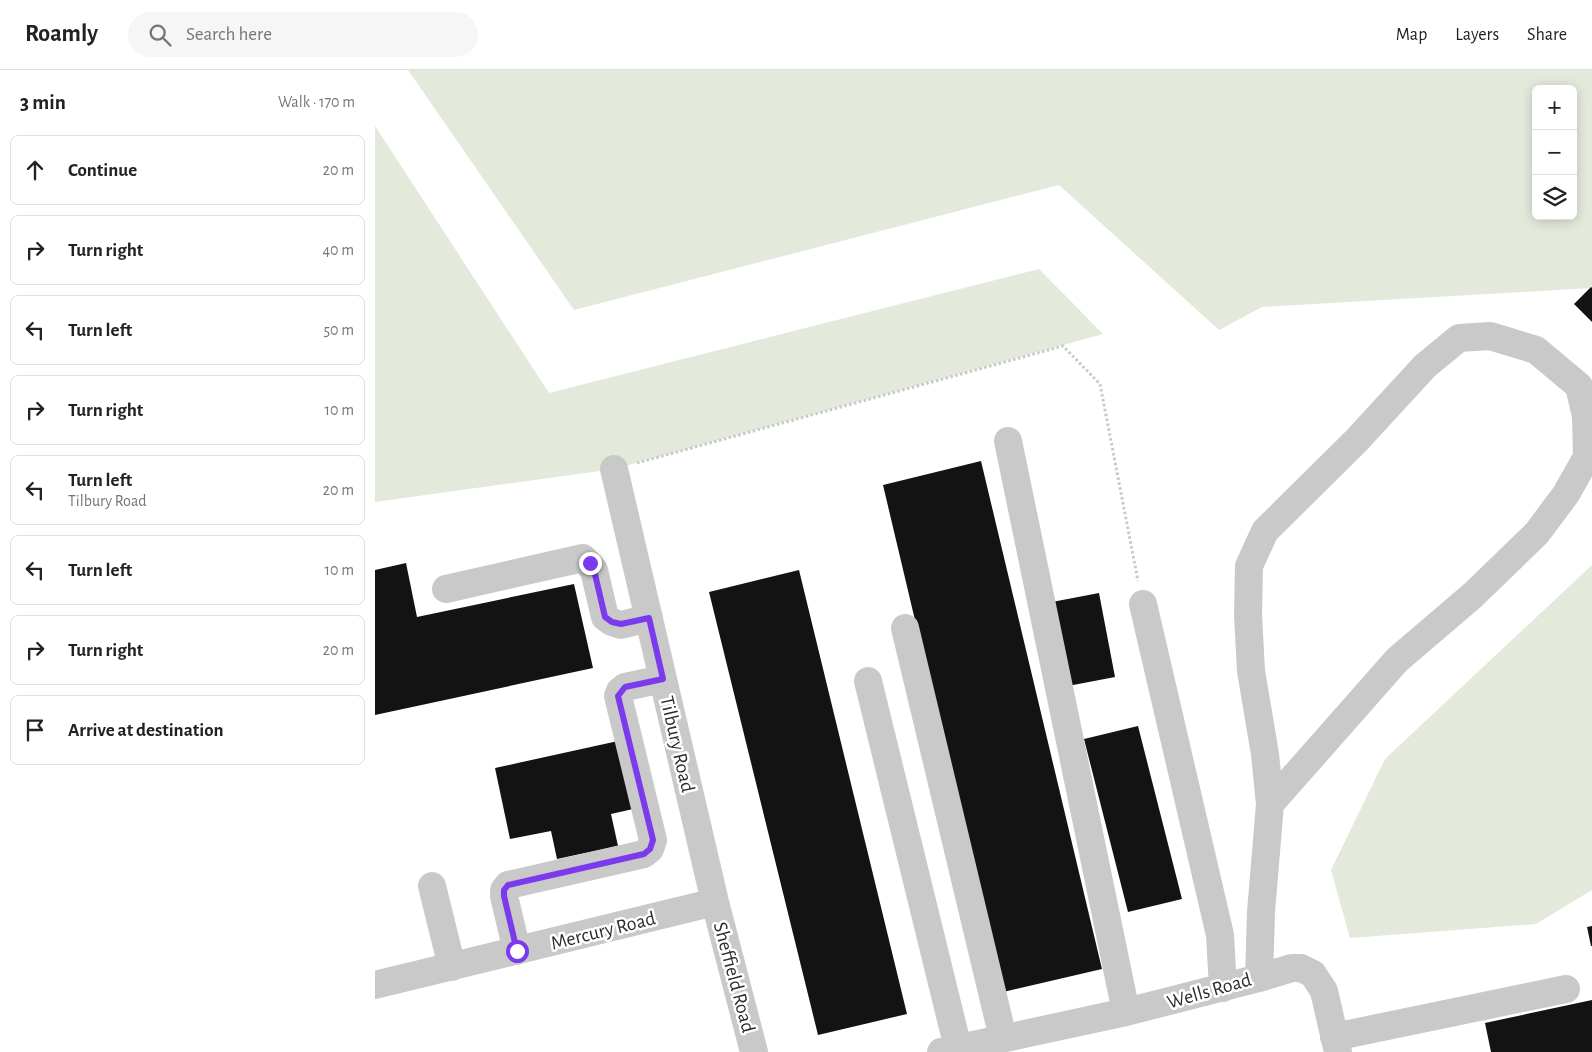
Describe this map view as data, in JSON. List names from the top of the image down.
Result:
{
  "streets": {
    "street": [
      "Tilbury Road",
      "Mercury Road",
      "Sheffield Road",
      "Wells Road"
    ]
  },
  "crossings": [
    ["Tilbury Road", "Mercury Road"],
    ["Tilbury Road", "Sheffield Road"],
    ["Mercury Road", "Sheffield Road"]
  ],
  "page": {
    "header": "Roamly",
    "search": "Search here",
    "nav": ["Map", "Layers", "Share"],
    "heading": ["3 min", "Walk · 170 m"],
    "map_buttons": ["+", "−"],
    "list": [
      ["Continue", "20 m"],
      ["Turn right", "40 m"],
      ["Turn left", "50 m"],
      ["Turn right", "10 m"],
      ["Turn left", "Tilbury Road", "20 m"],
      ["Turn left", "10 m"],
      ["Turn right", "20 m"],
      "Arrive at destination"
    ]
  }
}
